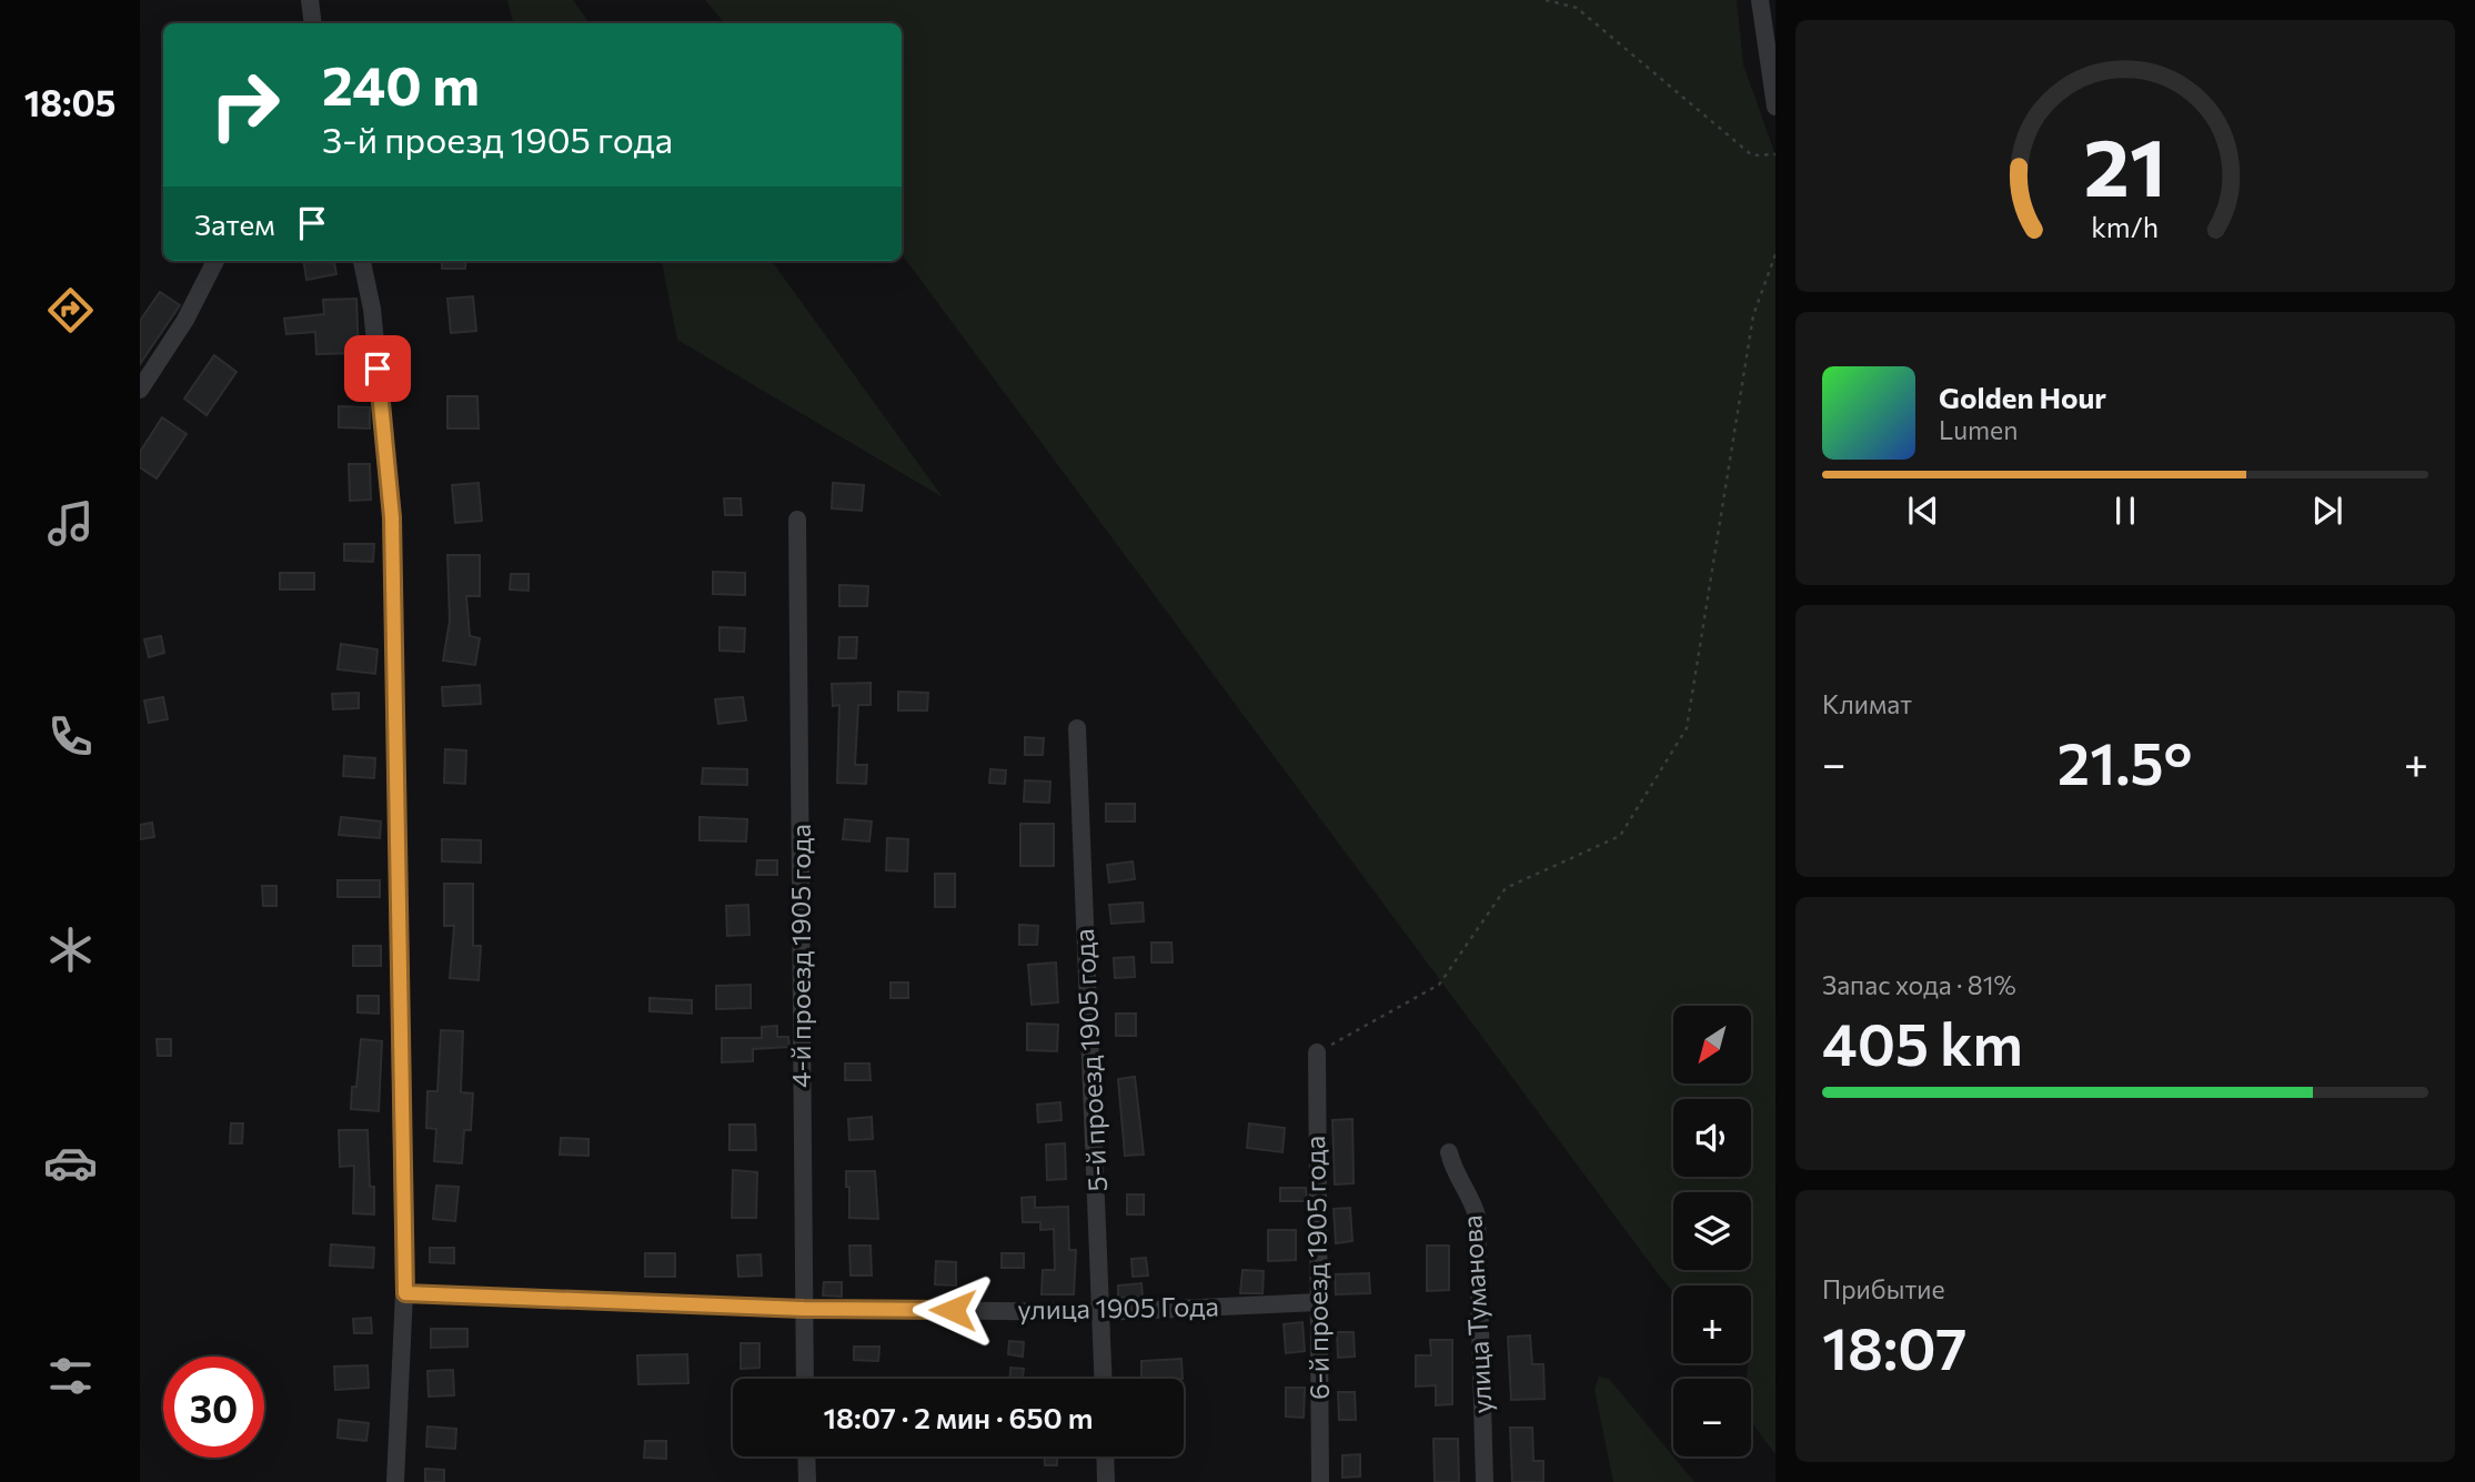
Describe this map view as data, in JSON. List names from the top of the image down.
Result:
{
  "streets": {
    "street": [
      "4-й проезд 1905 года",
      "5-й проезд 1905 года",
      "6-й проезд 1905 года",
      "улица 1905 Года",
      "улица Туманова"
    ]
  },
  "crossings": [
    ["4-й проезд 1905 года", "улица 1905 Года"],
    ["5-й проезд 1905 года", "улица 1905 Года"],
    ["6-й проезд 1905 года", "улица 1905 Года"]
  ],
  "north": "bottom left",
  "page": {
    "tabs": "18:05",
    "turn": ["240 m", "3-й проезд 1905 года"],
    "then": "Затем",
    "song": ["Golden Hour", "Lumen"],
    "tile": [
      "Климат",
      ["Запас хода · 81%", "405 km"],
      ["Прибытие", "18:07"]
    ],
    "heat": ["−", "21.5°", "+"],
    "map_buttons": ["+", "−"],
    "limit": "30",
    "trip": "18:07 · 2 мин · 650 m",
    "gauge": ["21", "km/h"]
  }
}
